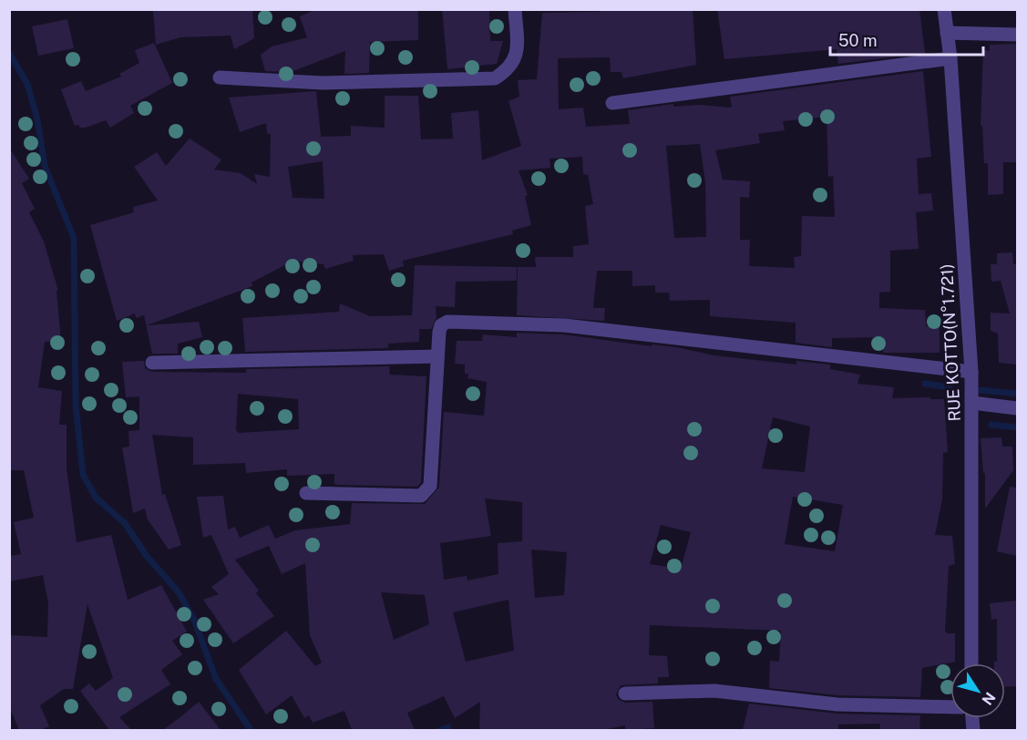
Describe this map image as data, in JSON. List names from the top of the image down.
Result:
{
  "streets": {
    "street": ["RUE KOTTO(N°1.721)"]
  },
  "scale_bar": "50 m",
  "north": "bottom right"
}
